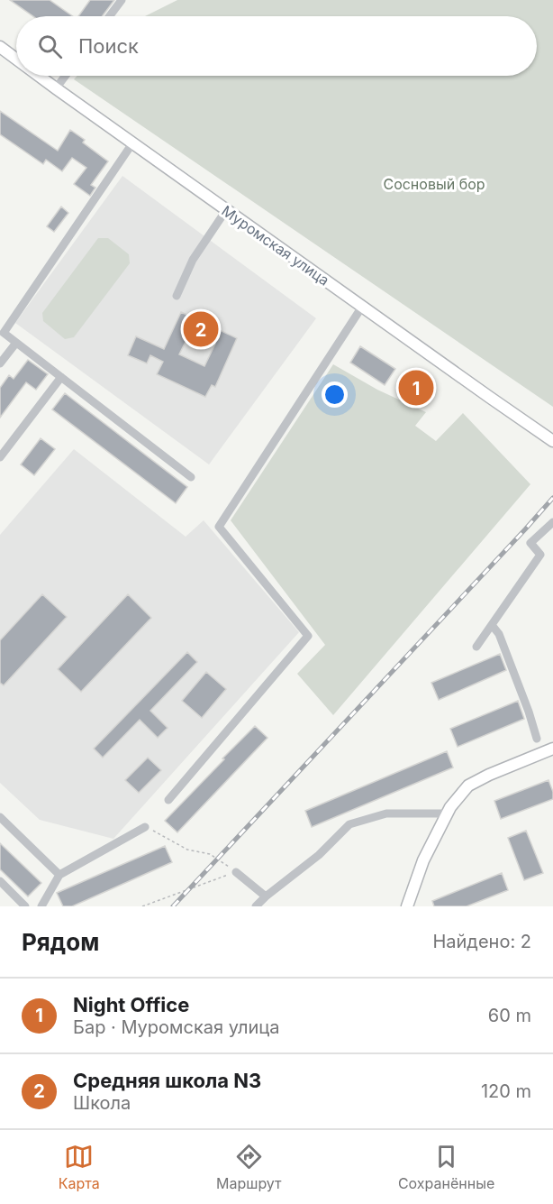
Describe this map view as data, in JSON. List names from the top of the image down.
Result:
{
  "streets": {
    "main road": ["Муромская улица"]
  },
  "parks": ["Сосновый бор"],
  "page": {
    "search": "Поиск",
    "pins": ["2", "1"],
    "heading": ["Рядом", "Найдено: 2"],
    "list": [
      {
        "mark": "1",
        "name": "Night Office",
        "note": "Бар · Муромская улица",
        "value": "60 m"
      },
      {
        "mark": "2",
        "name": "Средняя школа N3",
        "note": "Школа",
        "value": "120 m"
      }
    ],
    "nav": ["Карта", "Маршрут", "Сохранённые"]
  }
}
